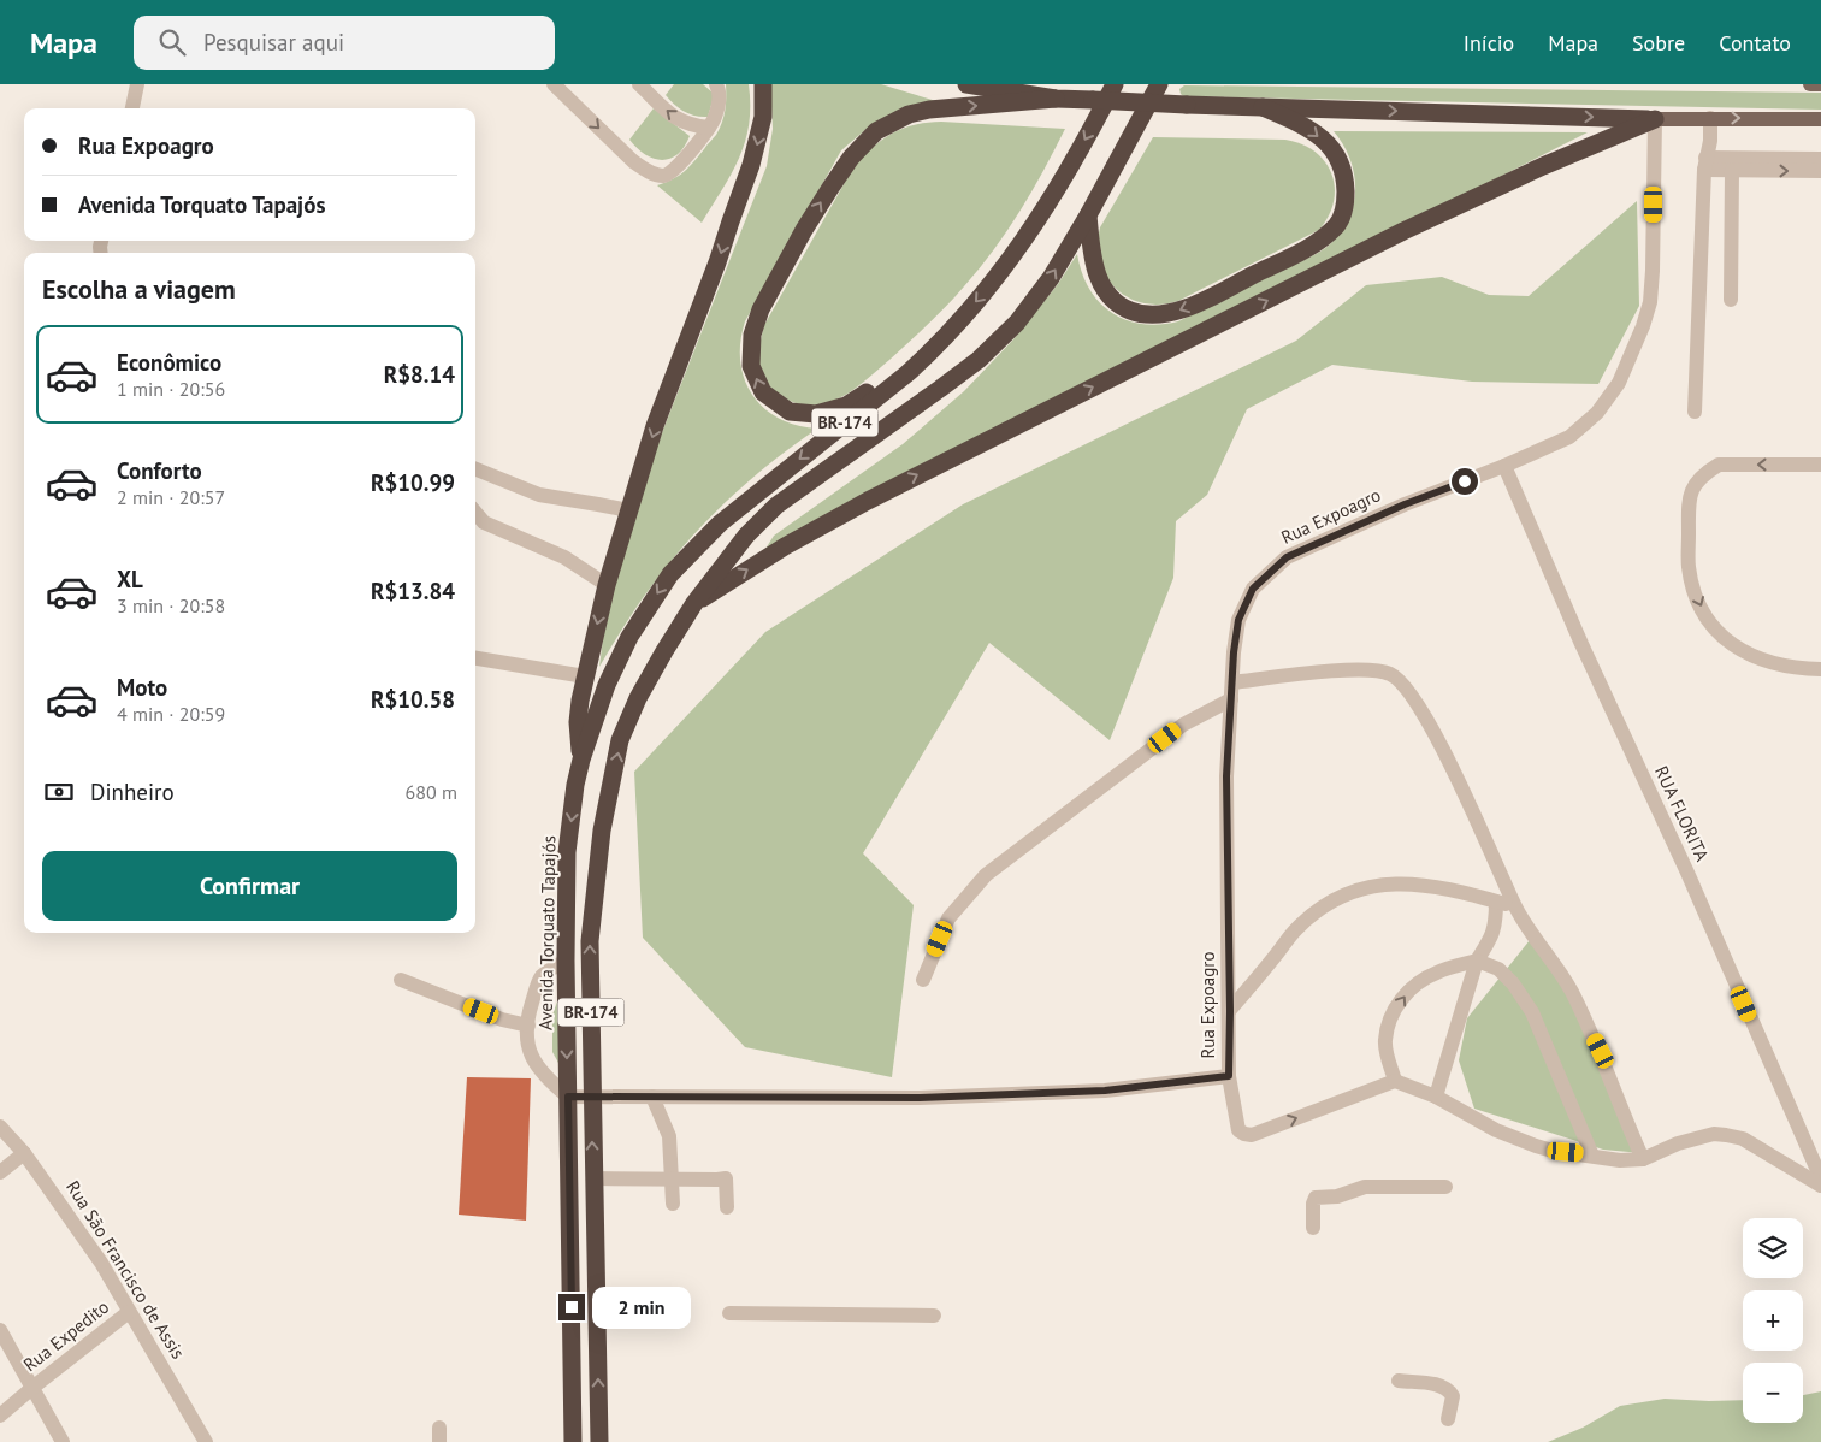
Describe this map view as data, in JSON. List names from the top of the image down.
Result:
{
  "streets": {
    "highway": ["BR-174", "Avenida Torquato Tapajós"],
    "street": [
      "Rua Expoagro",
      "RUA FLORITA",
      "Rua São Francisco de Assis",
      "Rua Expedito"
    ]
  },
  "crossings": [
    ["Rua Expoagro", "RUA FLORITA"],
    ["Rua São Francisco de Assis", "Rua Expedito"]
  ],
  "page": {
    "header": "Mapa",
    "search": "Pesquisar aqui",
    "nav": [
      "Início",
      "Mapa",
      "Sobre",
      "Contato"
    ],
    "banner": ["Rua Expoagro", "Avenida Torquato Tapajós"],
    "heading": "Escolha a viagem",
    "list": [
      {
        "name": "Econômico",
        "note": "1 min · 20:56",
        "value": "R$8.14"
      },
      {
        "name": "Conforto",
        "note": "2 min · 20:57",
        "value": "R$10.99"
      },
      {
        "name": "XL",
        "note": "3 min · 20:58",
        "value": "R$13.84"
      },
      {
        "name": "Moto",
        "note": "4 min · 20:59",
        "value": "R$10.58"
      }
    ],
    "pay": ["Dinheiro", "680 m"],
    "buttons": "Confirmar",
    "map_buttons": ["+", "−"],
    "bubble": "2 min"
  }
}
